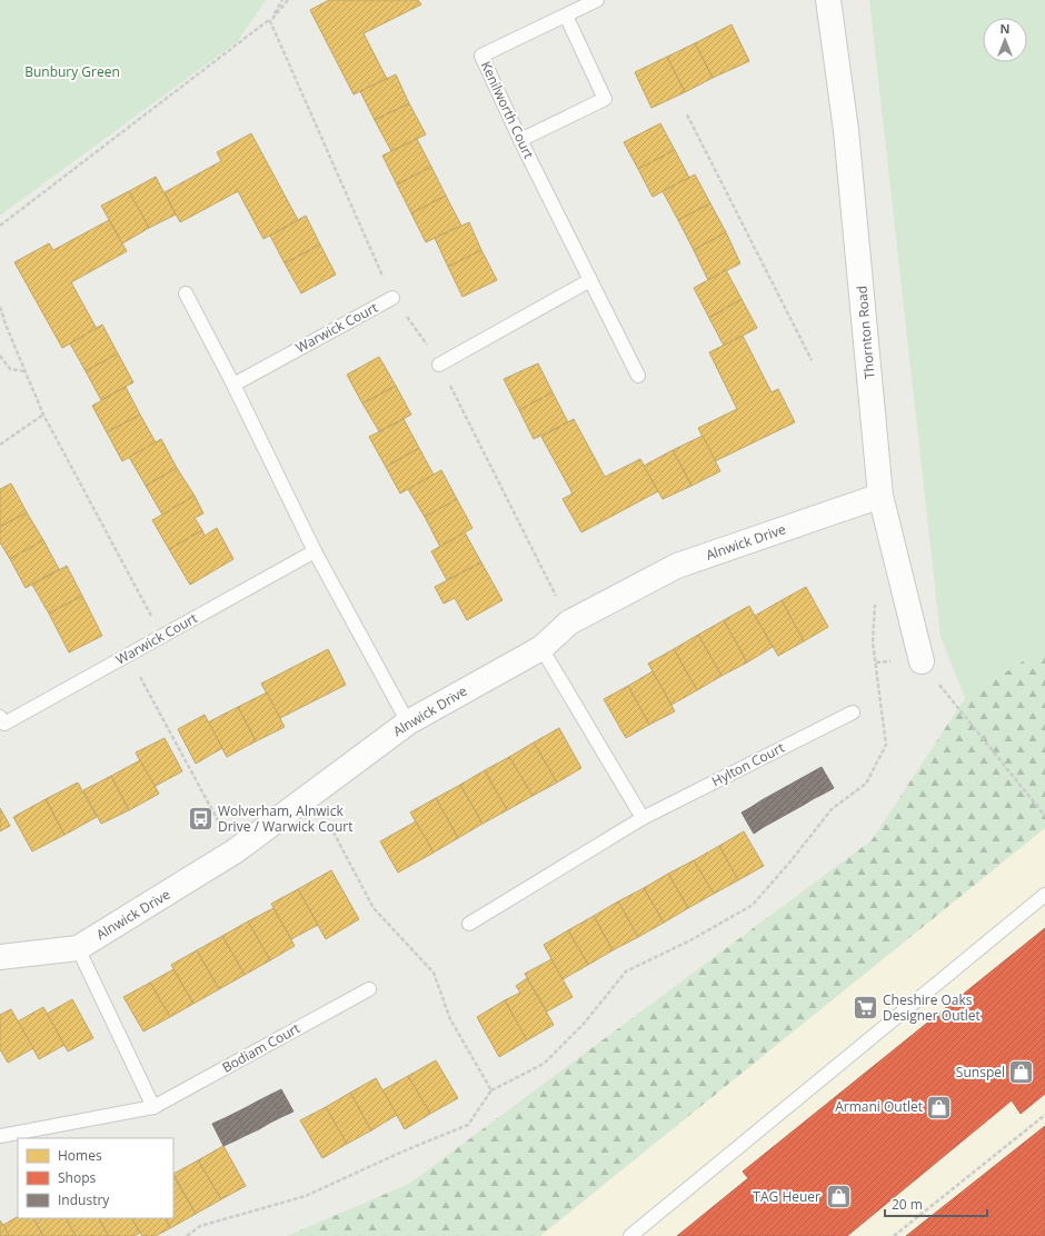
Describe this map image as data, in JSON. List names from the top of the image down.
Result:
{
  "streets": {
    "street": ["Thornton Road", "Alnwick Drive"],
    "lane": [
      "Kenilworth Court",
      "Warwick Court",
      "Hylton Court",
      "Bodiam Court"
    ]
  },
  "crossings": [
    ["Thornton Road", "Alnwick Drive"]
  ],
  "parks": ["Bunbury Green"],
  "places": {
    "bus stop": ["Wolverham, Alnwick Drive / Warwick Court"],
    "supermarket": ["Cheshire Oaks Designer Outlet"],
    "shop": ["Sunspel", "Armani Outlet", "TAG Heuer"]
  },
  "legend": ["Homes", "Shops", "Industry"],
  "scale_bar": "20 m",
  "north": "top"
}
